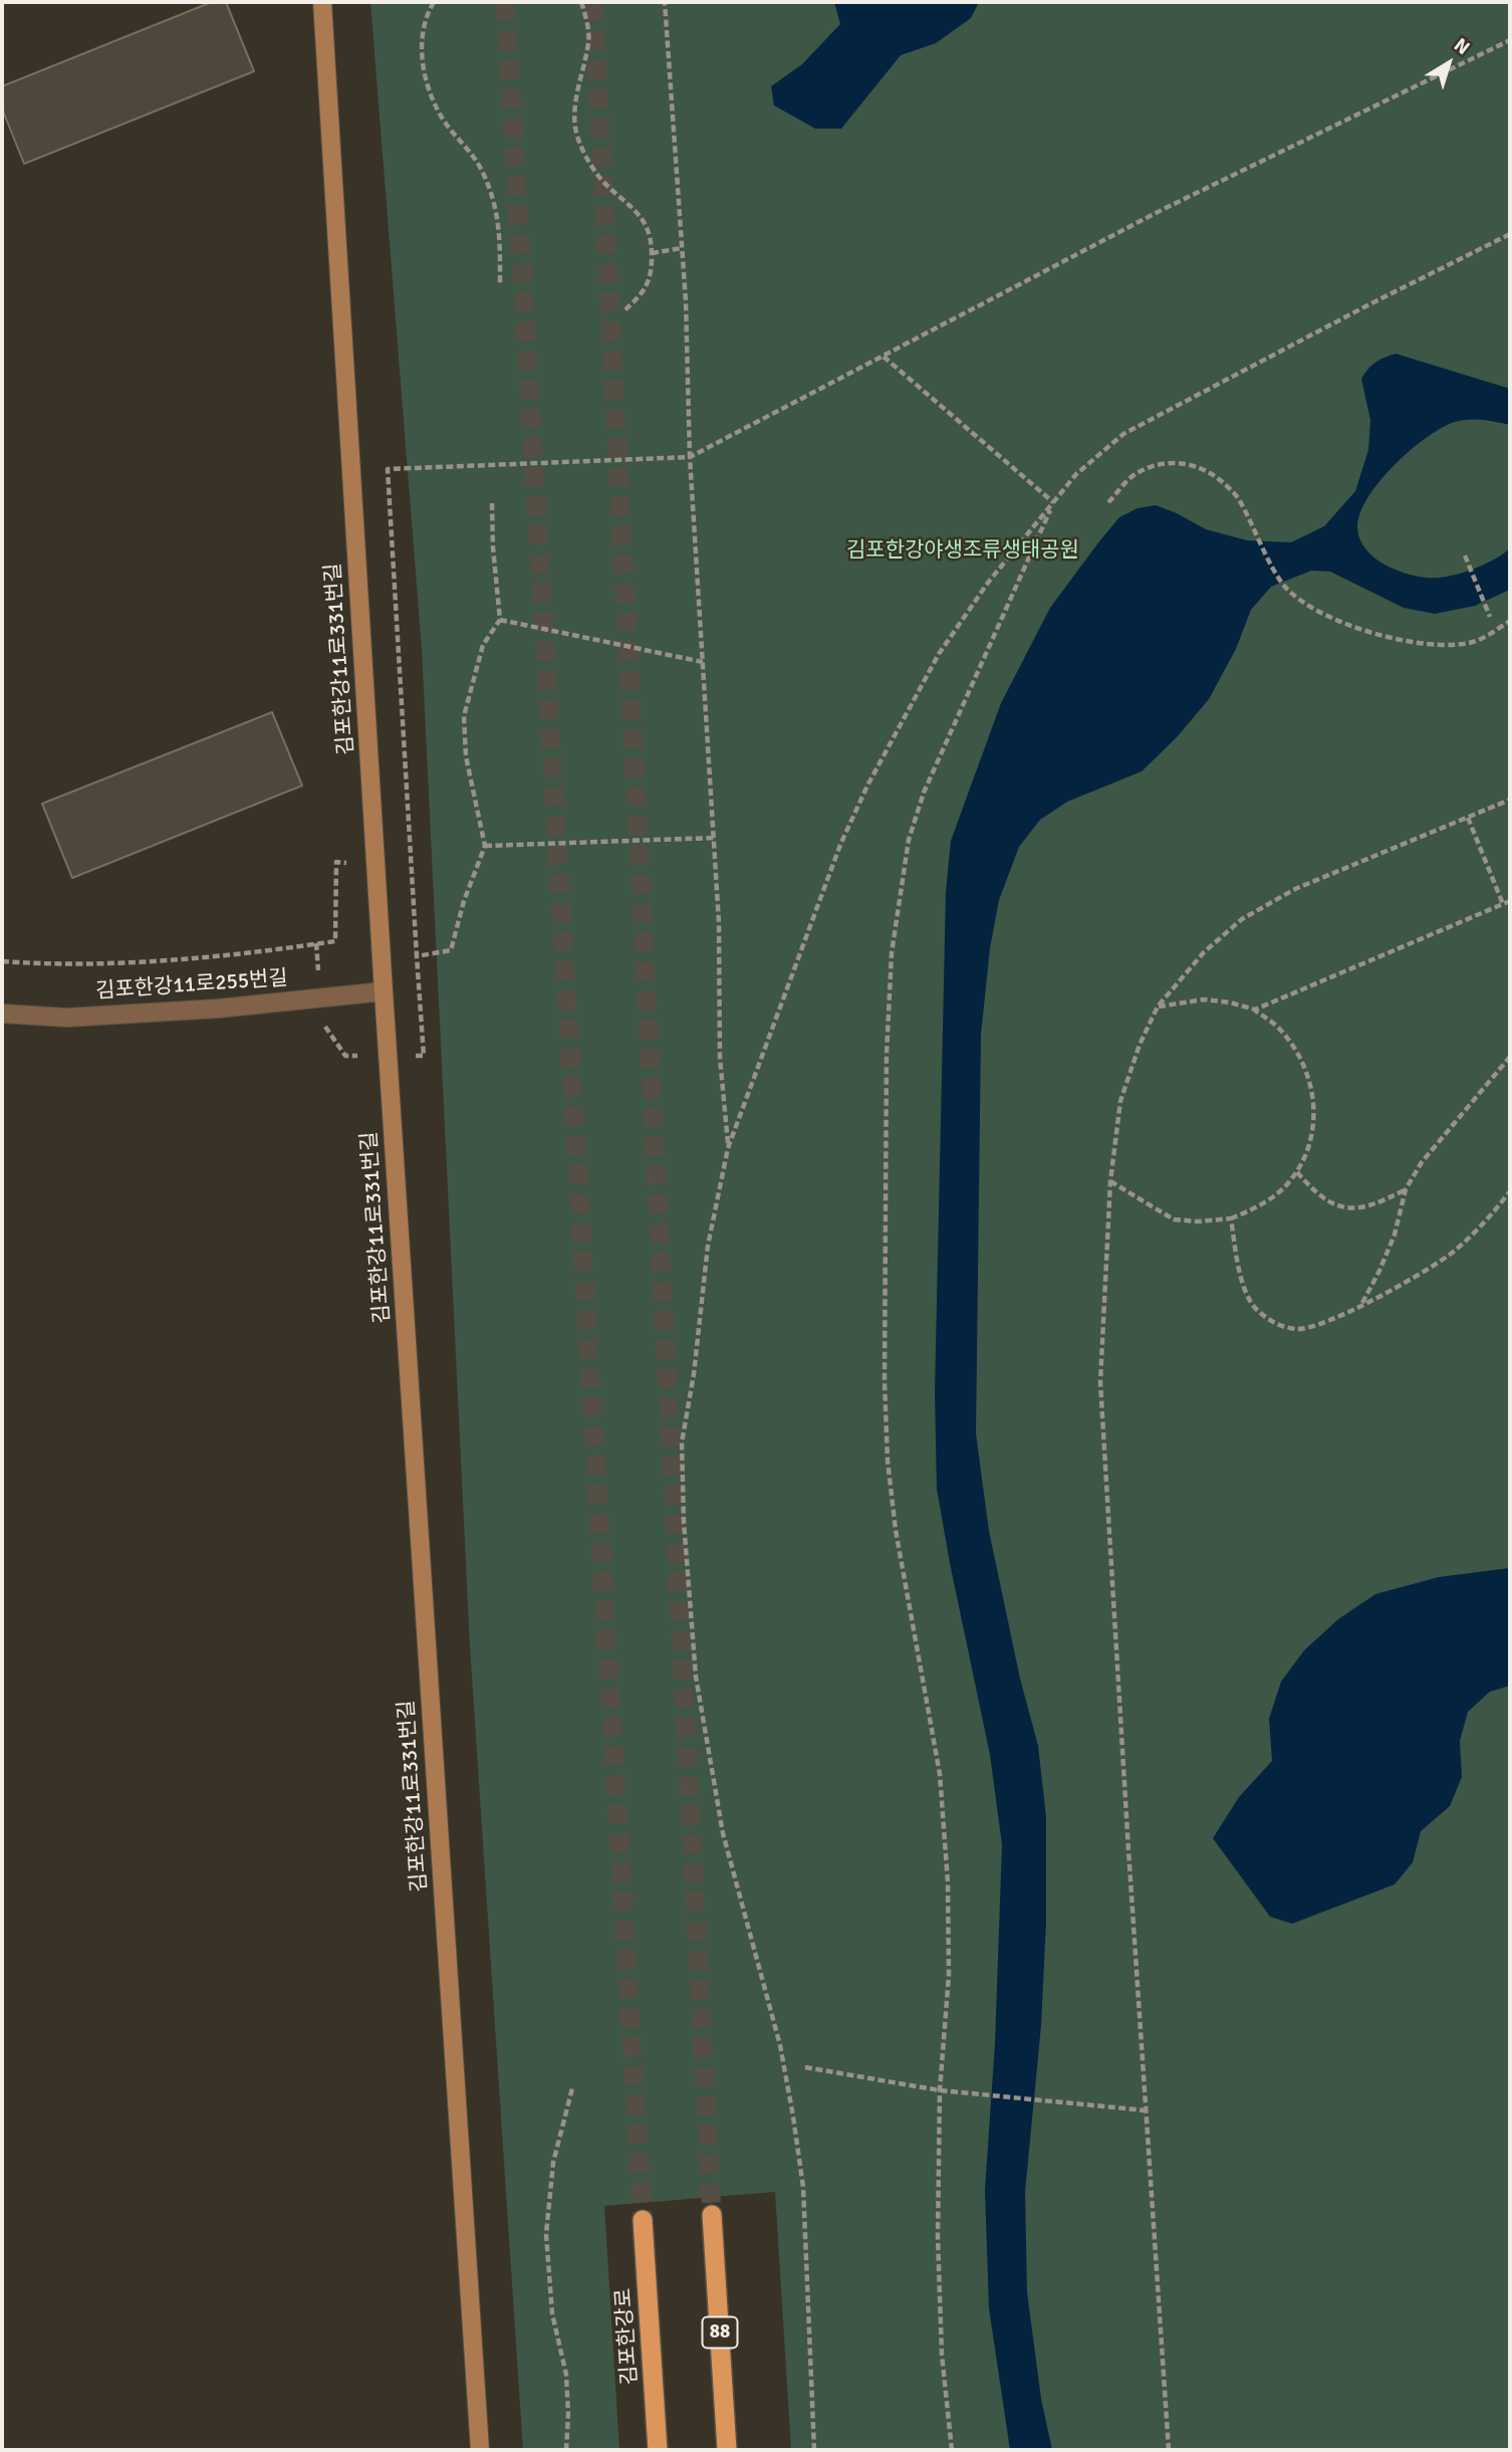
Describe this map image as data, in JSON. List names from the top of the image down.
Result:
{
  "streets": {
    "highway": ["88", "김포한강로"],
    "main road": ["김포한강11로331번길"],
    "street": ["김포한강11로255번길"]
  },
  "crossings": [
    ["김포한강11로331번길", "김포한강11로255번길"]
  ],
  "parks": ["김포한강야생조류생태공원"],
  "north": "top right"
}
